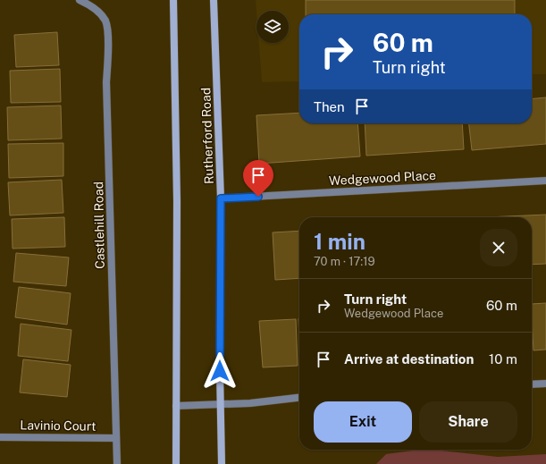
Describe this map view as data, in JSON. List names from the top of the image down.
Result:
{
  "streets": {
    "main road": ["Rutherford Road"],
    "street": ["Wedgewood Place", "Castlehill Road", "Lavinio Court"]
  },
  "crossings": [
    ["Rutherford Road", "Wedgewood Place"],
    ["Castlehill Road", "Lavinio Court"]
  ],
  "page": {
    "turn": ["60 m", "Turn right"],
    "then": "Then",
    "heading": ["1 min", "70 m · 17:19"],
    "list": [
      {
        "name": "Turn right",
        "note": "Wedgewood Place",
        "value": "60 m"
      },
      {
        "name": "Arrive at destination",
        "value": "10 m"
      }
    ],
    "buttons": ["Exit", "Share"]
  }
}
